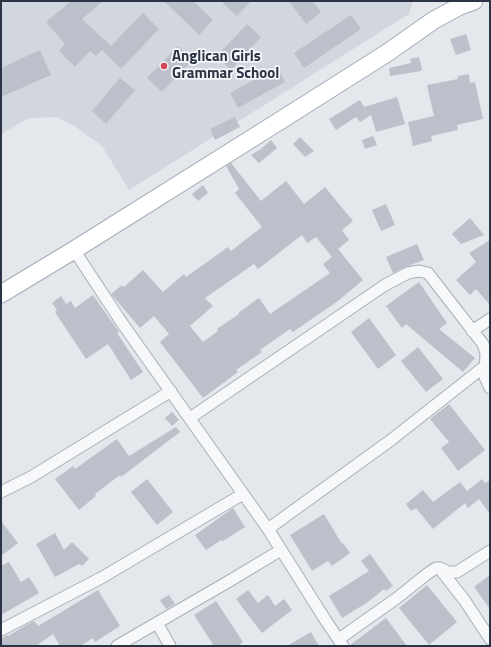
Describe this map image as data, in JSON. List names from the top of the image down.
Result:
{
  "places": ["Anglican Girls Grammar School"]
}
